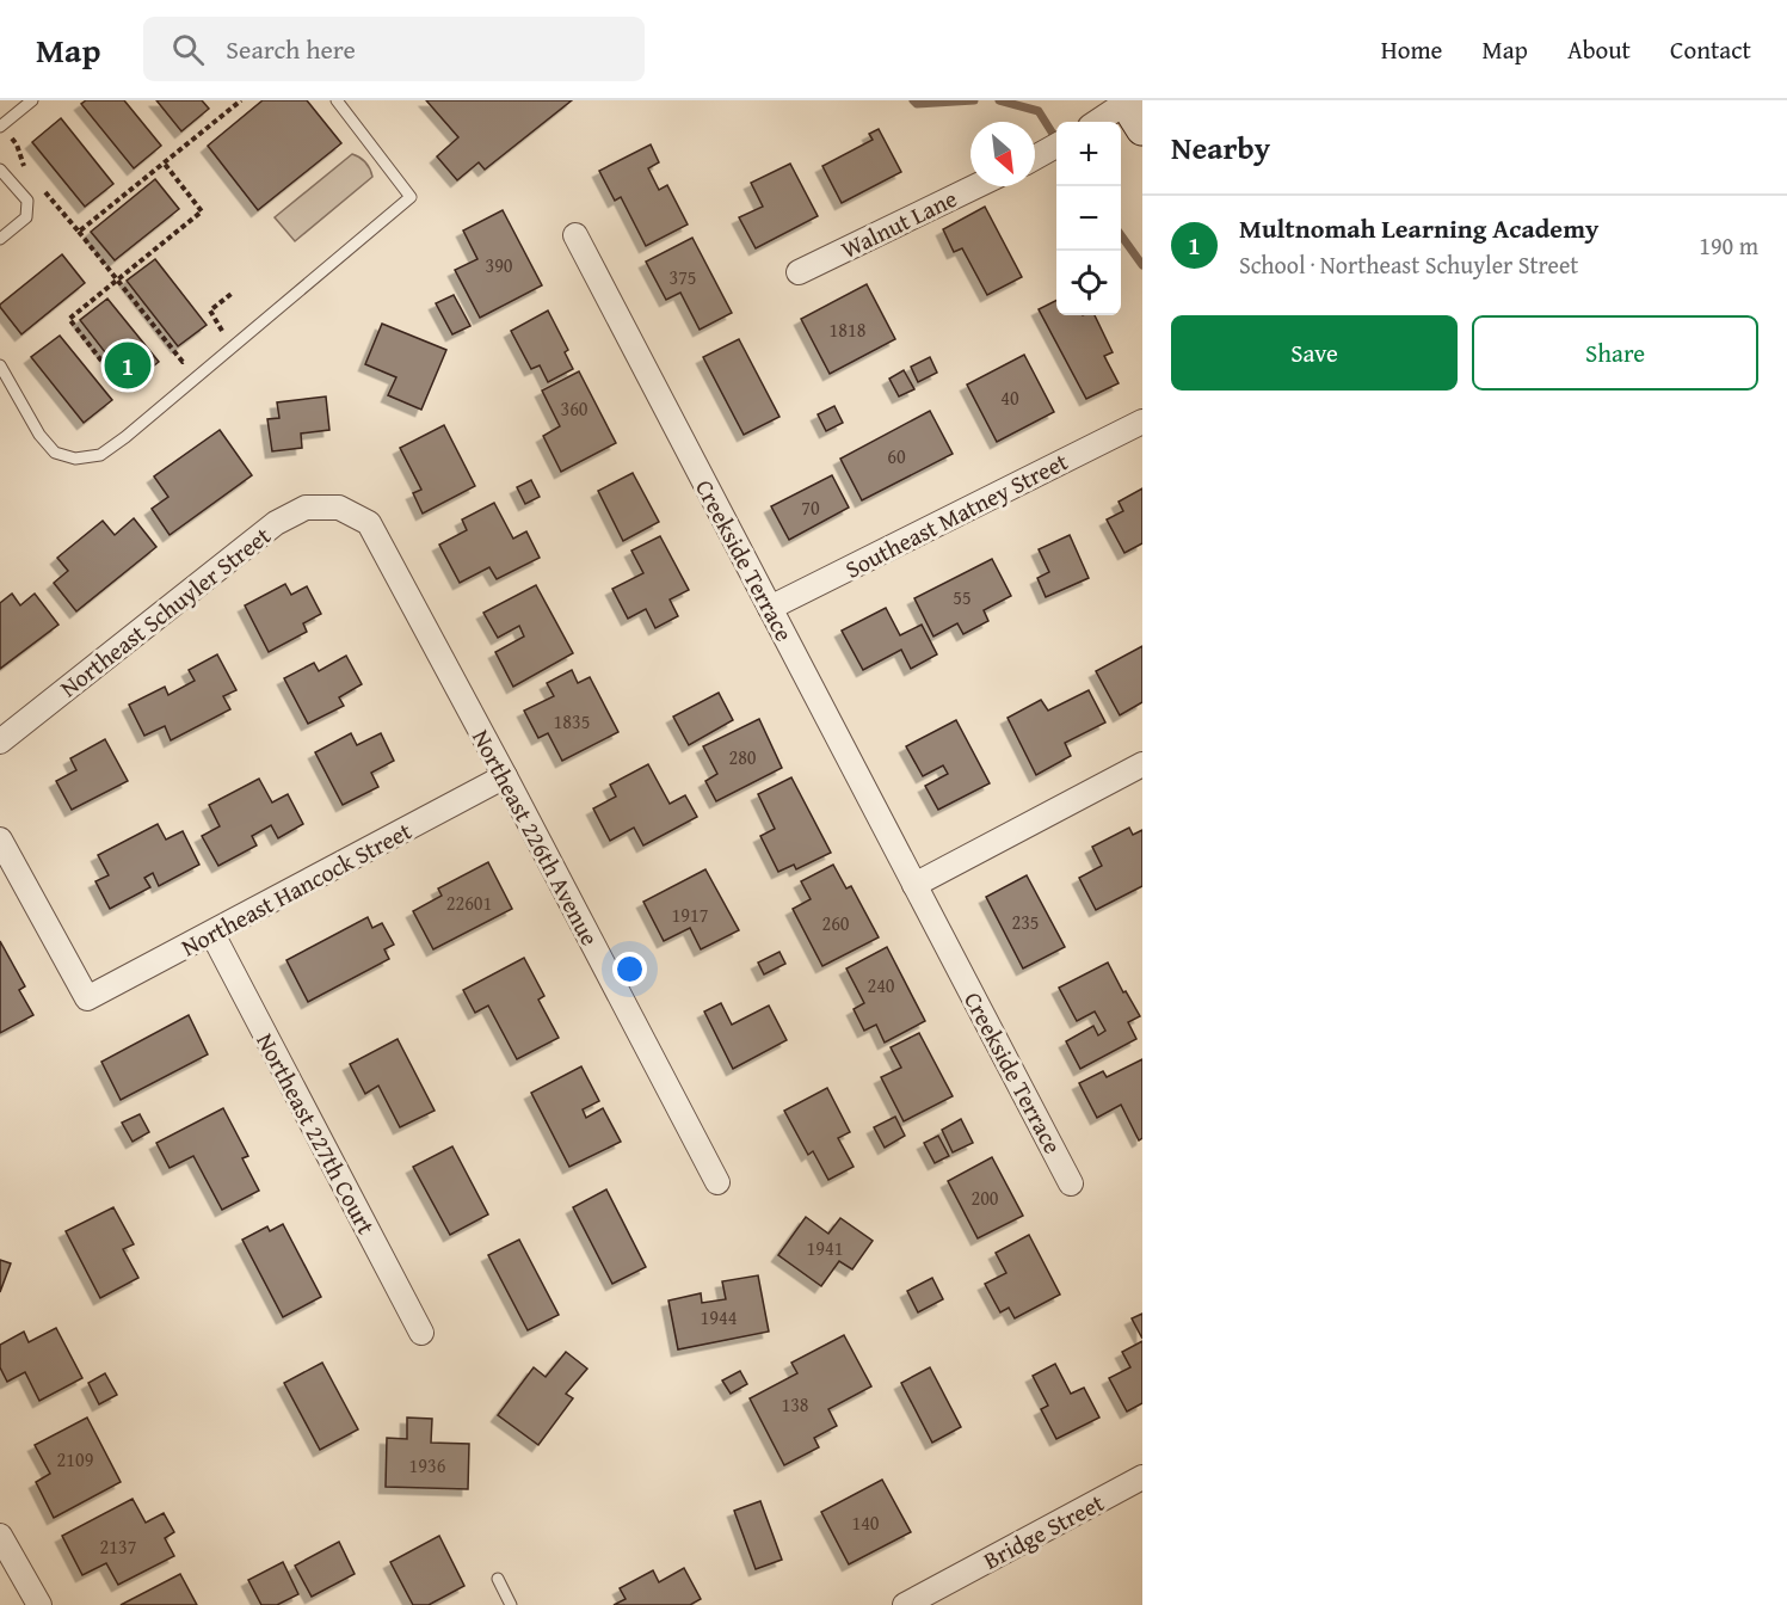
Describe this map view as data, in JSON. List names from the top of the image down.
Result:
{
  "streets": {
    "street": [
      "Walnut Lane",
      "Southeast Matney Street",
      "Creekside Terrace",
      "Northeast Schuyler Street",
      "Northeast 226th Avenue",
      "Northeast Hancock Street",
      "Northeast 227th Court",
      "Bridge Street"
    ]
  },
  "crossings": [
    ["Southeast Matney Street", "Creekside Terrace"],
    ["Northeast Schuyler Street", "Northeast 226th Avenue"],
    ["Northeast 226th Avenue", "Northeast Hancock Street"],
    ["Northeast Hancock Street", "Northeast 227th Court"]
  ],
  "house_numbers": [
    "390",
    "375",
    "1818",
    "40",
    "360",
    "60",
    "70",
    "55",
    "1835",
    "280",
    "22601",
    "1917",
    "235",
    "260",
    "240",
    "200",
    "1941",
    "1944",
    "138",
    "2109",
    "1936",
    "140",
    "2137"
  ],
  "north": "bottom right",
  "page": {
    "header": "Map",
    "search": "Search here",
    "nav": [
      "Home",
      "Map",
      "About",
      "Contact"
    ],
    "heading": "Nearby",
    "map_buttons": ["+", "−"],
    "list": [
      {
        "mark": "1",
        "name": "Multnomah Learning Academy",
        "note": "School · Northeast Schuyler Street",
        "value": "190 m"
      }
    ],
    "buttons": ["Save", "Share"],
    "pins": "1"
  }
}
